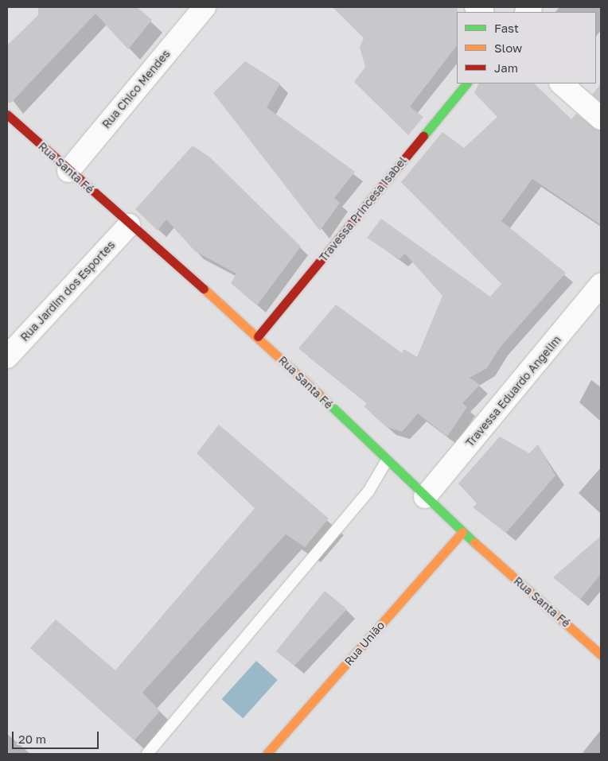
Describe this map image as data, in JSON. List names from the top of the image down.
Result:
{
  "streets": {
    "street": [
      "Rua Chico Mendes",
      "Rua Santa Fé",
      "Travessa Princesa Isabel",
      "Rua Jardim dos Esportes",
      "Travessa Eduardo Angelim",
      "Rua União"
    ]
  },
  "crossings": [
    ["Rua Chico Mendes", "Rua Santa Fé"],
    ["Rua Santa Fé", "Travessa Princesa Isabel"],
    ["Rua Santa Fé", "Rua Jardim dos Esportes"],
    ["Rua Santa Fé", "Travessa Eduardo Angelim"],
    ["Rua Santa Fé", "Rua União"]
  ],
  "legend": ["Fast", "Slow", "Jam"],
  "scale_bar": "20 m"
}
